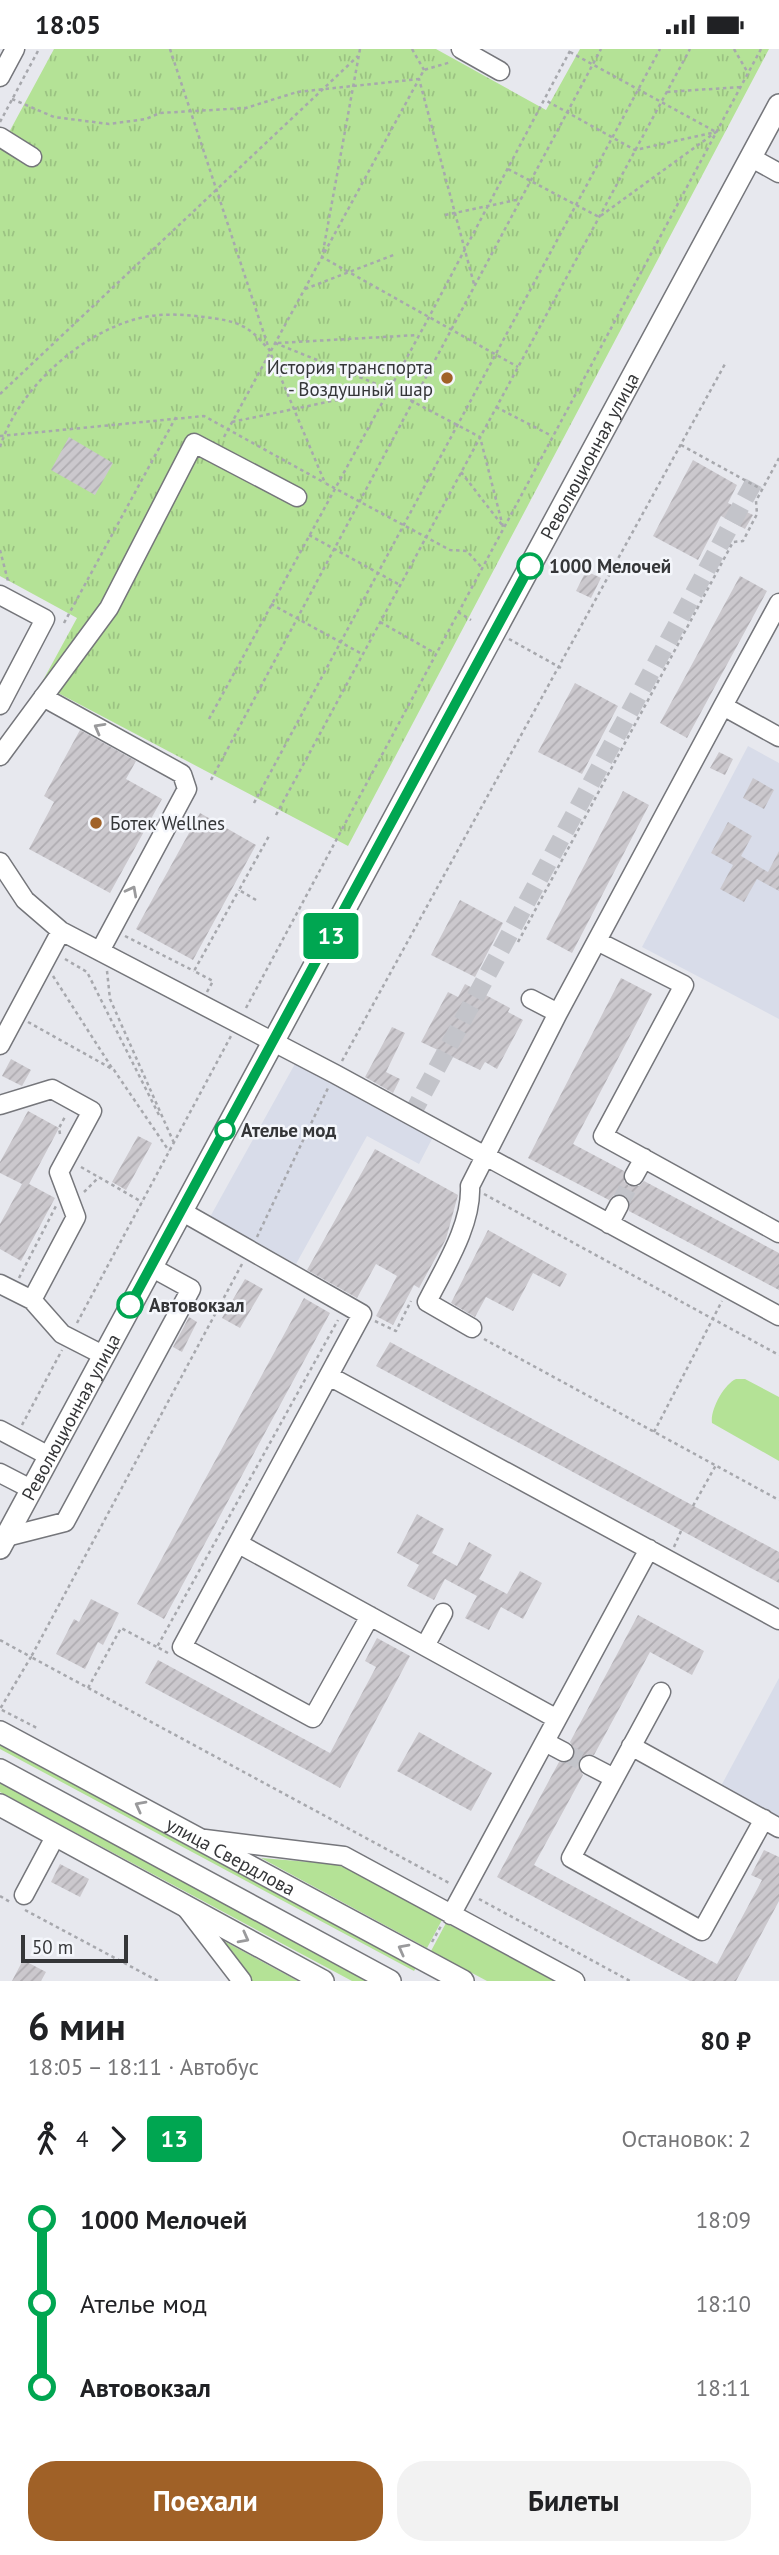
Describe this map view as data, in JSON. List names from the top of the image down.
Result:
{
  "streets": {
    "main road": ["Революционная улица", "улица Свердлова"]
  },
  "places": [
    "История транспорта - Воздушный шар",
    "1000 Мелочей",
    "Ботек Wellnes",
    "Ателье мод",
    "Автовокзал"
  ],
  "lines": ["bus line 13"],
  "scale_bar": "50 m",
  "page": {
    "status": "18:05",
    "on_map": "13",
    "scale": "50 m",
    "heading": ["6 мин", "18:05 – 18:11 · Автобус", "80 ₽"],
    "legs": ["4", "13", "Остановок: 2"],
    "list": [
      {
        "name": "1000 Мелочей",
        "value": "18:09"
      },
      {
        "name": "Ателье мод",
        "value": "18:10"
      },
      {
        "name": "Автовокзал",
        "value": "18:11"
      }
    ],
    "buttons": ["Поехали", "Билеты"]
  }
}
